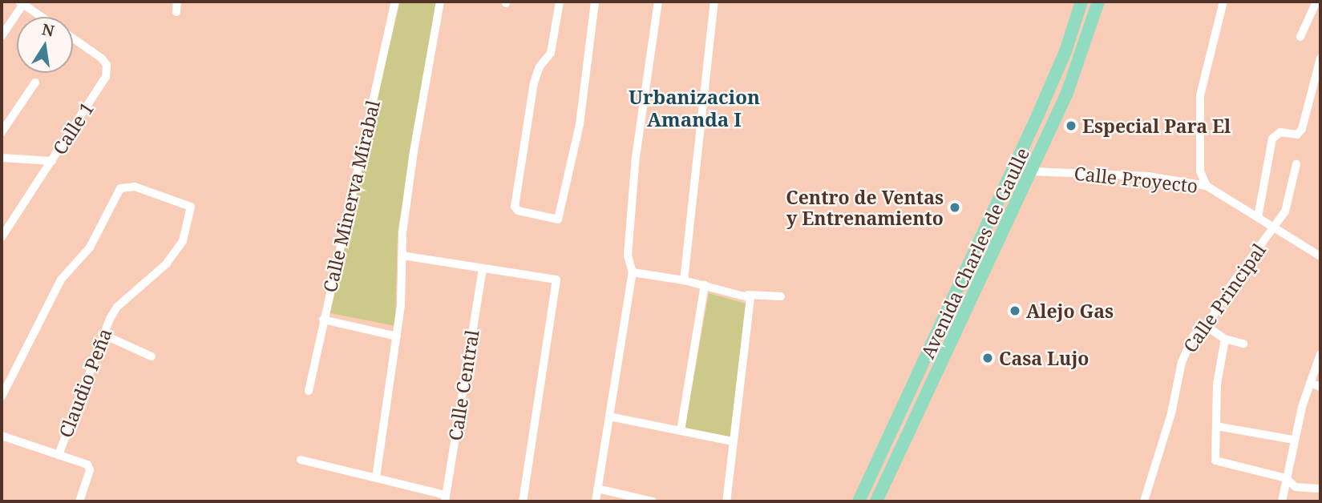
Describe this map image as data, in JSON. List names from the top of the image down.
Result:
{
  "streets": {
    "main road": ["Avenida Charles de Gaulle"],
    "street": [
      "Calle 1",
      "Calle Proyecto",
      "Calle Minerva Mirabal",
      "Calle Principal",
      "Claudio Peña",
      "Calle Central"
    ]
  },
  "crossings": [
    ["Calle Proyecto", "Avenida Charles de Gaulle"],
    ["Calle Proyecto", "Calle Principal"]
  ],
  "districts": ["Urbanizacion Amanda I"],
  "places": [
    "Especial Para El",
    "Centro de Ventas y Entrenamiento",
    "Alejo Gas",
    "Casa Lujo"
  ],
  "north": "top"
}
